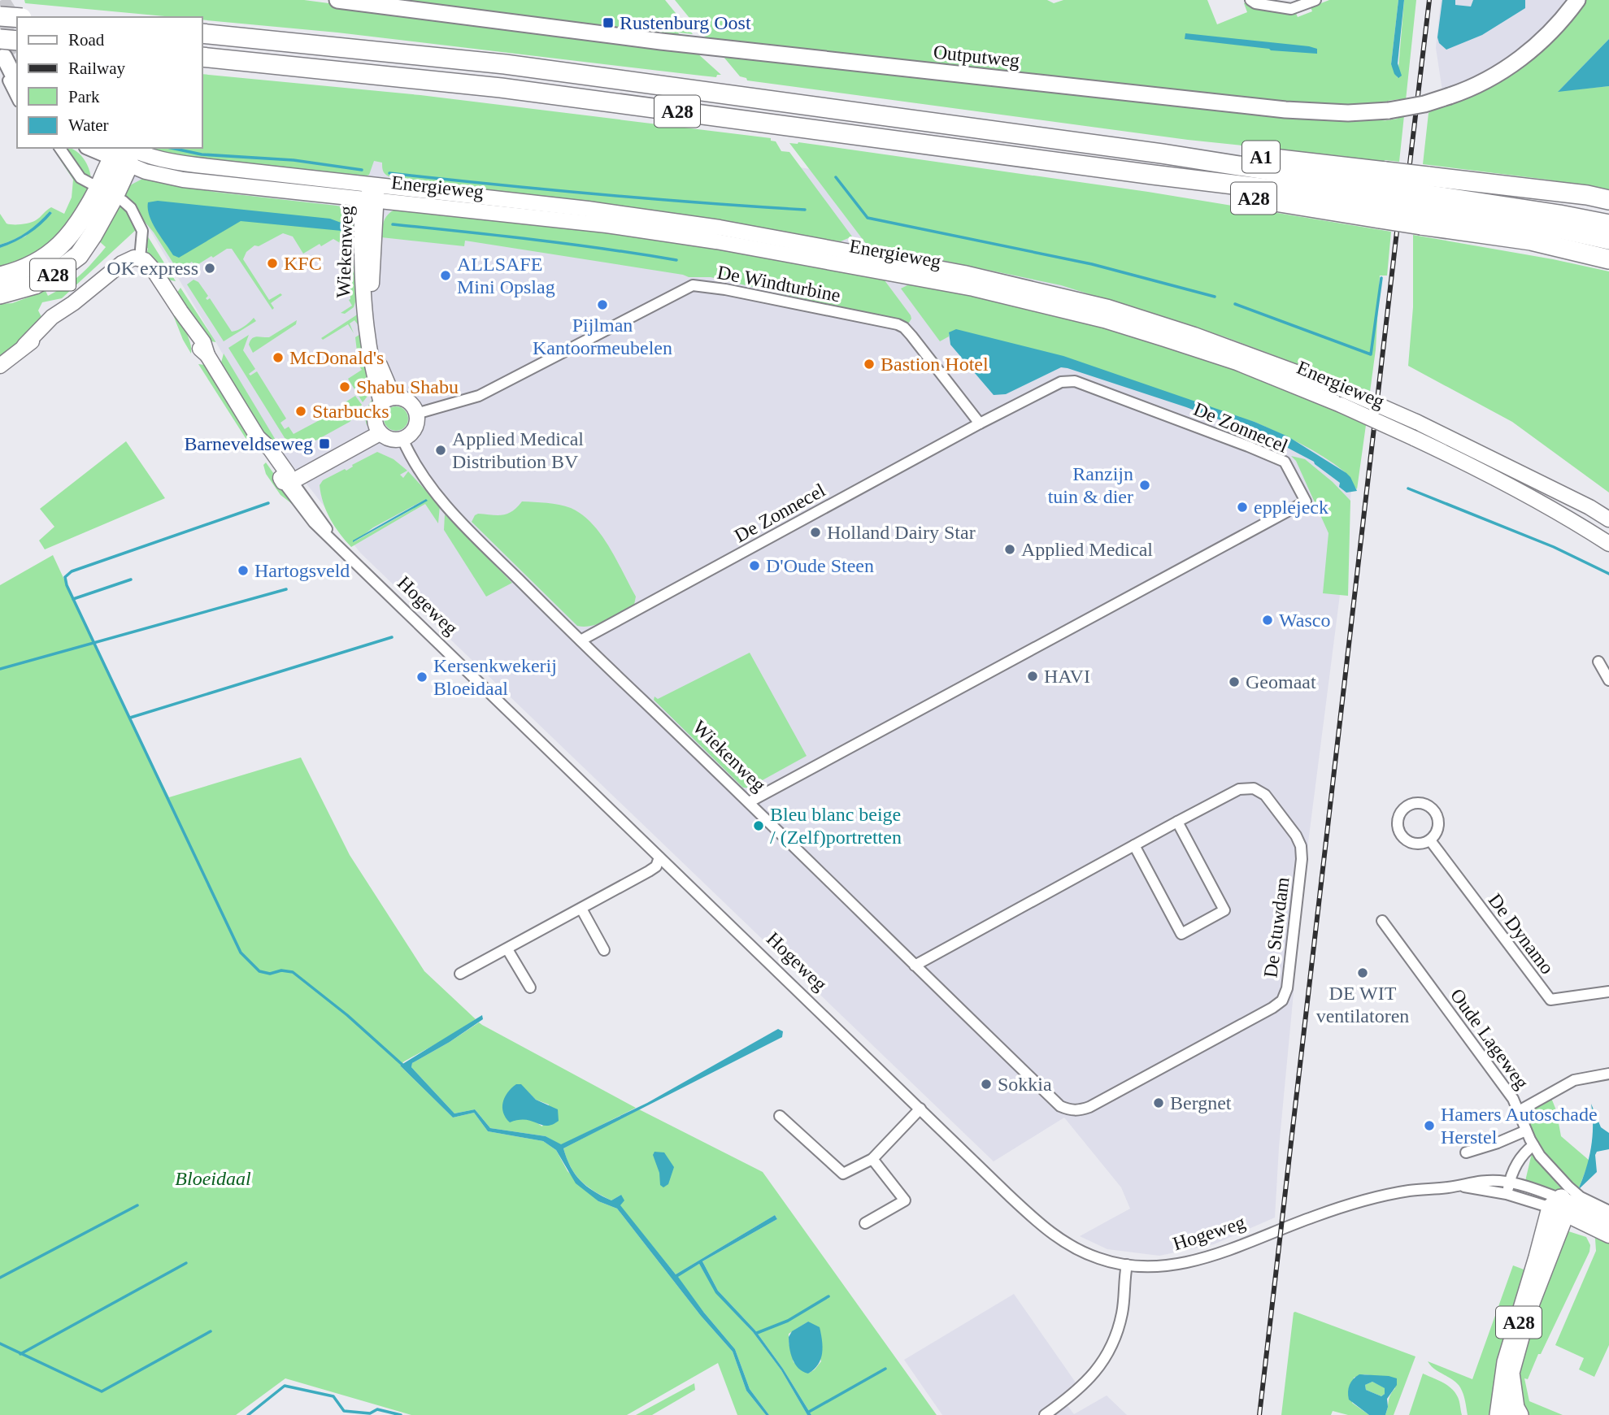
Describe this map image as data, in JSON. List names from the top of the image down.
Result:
{
  "streets": {
    "highway": ["A28", "A1"],
    "main road": [
      "Outputweg",
      "Energieweg",
      "Wiekenweg",
      "Hogeweg"
    ],
    "street": [
      "De Windturbine",
      "De Zonnecel",
      "De Stuwdam",
      "De Dynamo",
      "Oude Lageweg"
    ]
  },
  "crossings": [
    ["A28", "A1"],
    ["A28", "Energieweg"],
    ["Energieweg", "Wiekenweg"],
    ["Wiekenweg", "De Windturbine"],
    ["Wiekenweg", "De Zonnecel"],
    ["Wiekenweg", "De Stuwdam"],
    ["De Windturbine", "De Zonnecel"]
  ],
  "parks": ["Bloeidaal"],
  "places": {
    "transit": ["Rustenburg Oost", "Barneveldseweg"],
    "other": [
      "KFC",
      "OK express",
      "ALLSAFE Mini Opslag",
      "Pijlman Kantoormeubelen",
      "McDonald's",
      "Bastion Hotel",
      "Shabu Shabu",
      "Starbucks",
      "Applied Medical Distribution BV",
      "Ranzijn tuin & dier",
      "epplejeck",
      "Holland Dairy Star",
      "Applied Medical",
      "D'Oude Steen",
      "Hartogsveld",
      "Wasco",
      "HAVI",
      "Kersenkwekerij Bloeidaal",
      "Geomaat",
      "Bleu blanc beige / (Zelf)portretten",
      "DE WIT ventilatoren",
      "Sokkia",
      "Bergnet",
      "Hamers Autoschade Herstel"
    ]
  },
  "legend": [
    "Road",
    "Railway",
    "Park",
    "Water"
  ]
}
